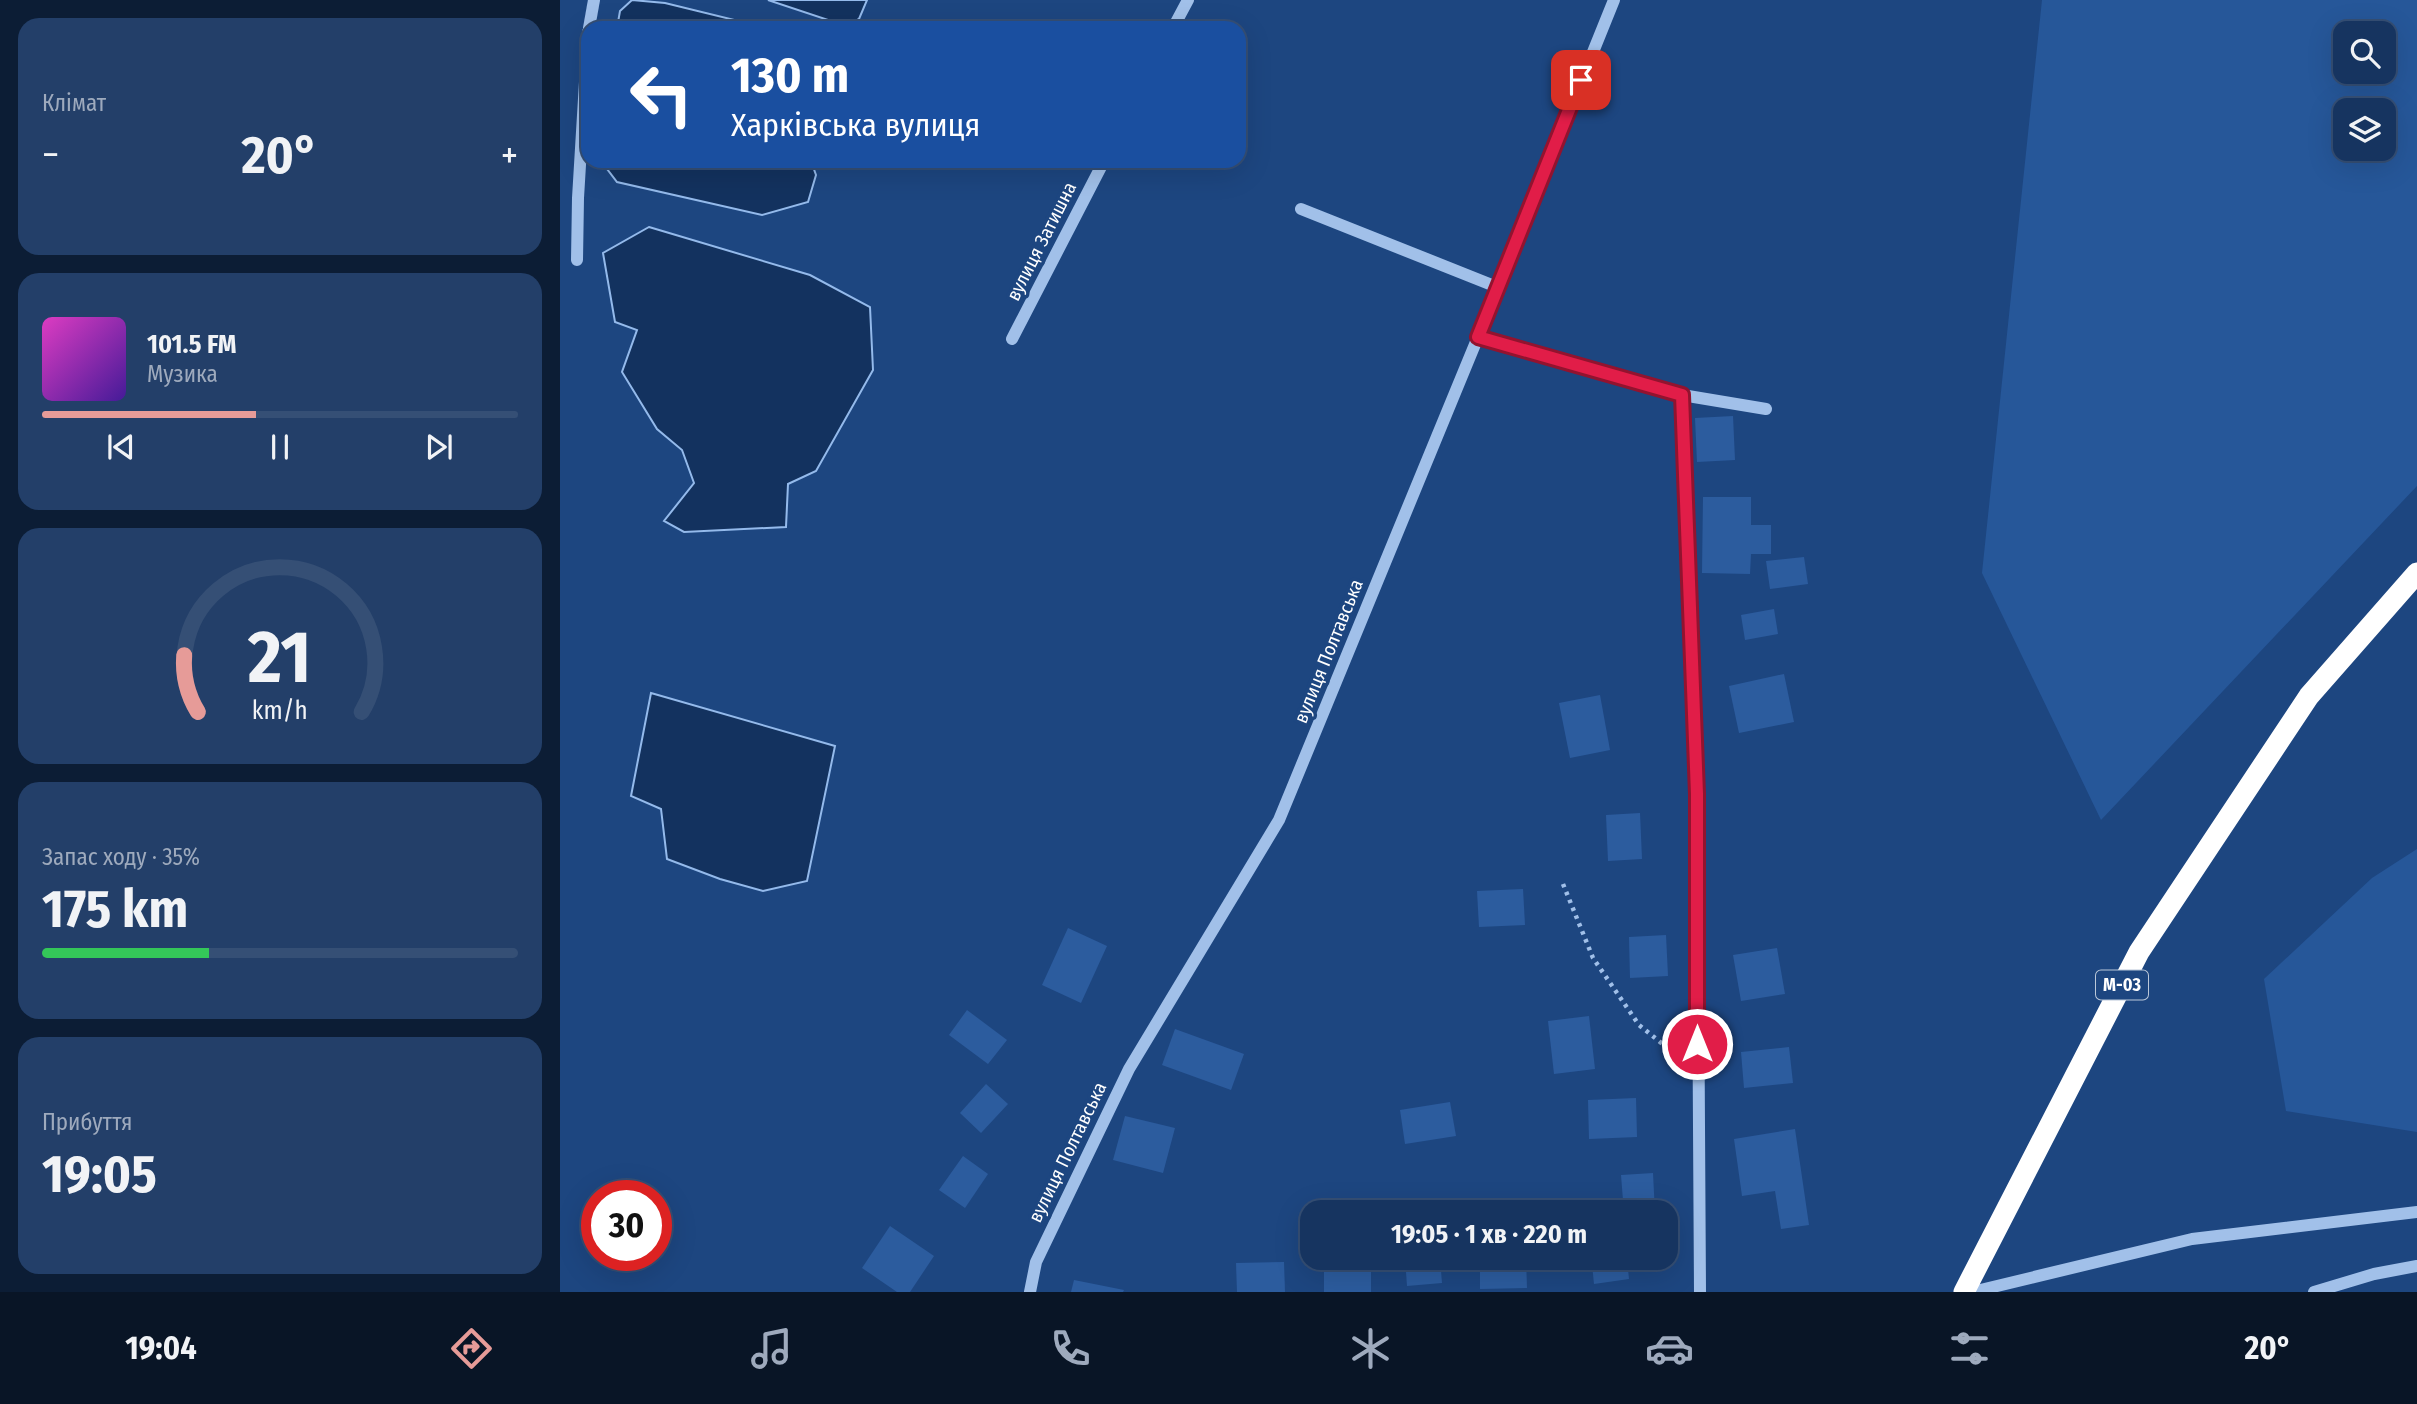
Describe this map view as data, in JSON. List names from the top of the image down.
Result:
{
  "streets": {
    "highway": ["М-03"],
    "street": ["вулиця Затишна", "вулиця Полтавська"]
  },
  "page": {
    "tile": [
      "Клімат",
      ["Запас ходу · 35%", "175 km"],
      ["Прибуття", "19:05"]
    ],
    "turn": ["130 m", "Харківська вулиця"],
    "heat": ["−", "20°", "+"],
    "song": ["101.5 FM", "Музика"],
    "limit": "30",
    "trip": "19:05 · 1 хв · 220 m",
    "tabs": ["19:04", "20°"],
    "gauge": ["21", "km/h"]
  }
}
